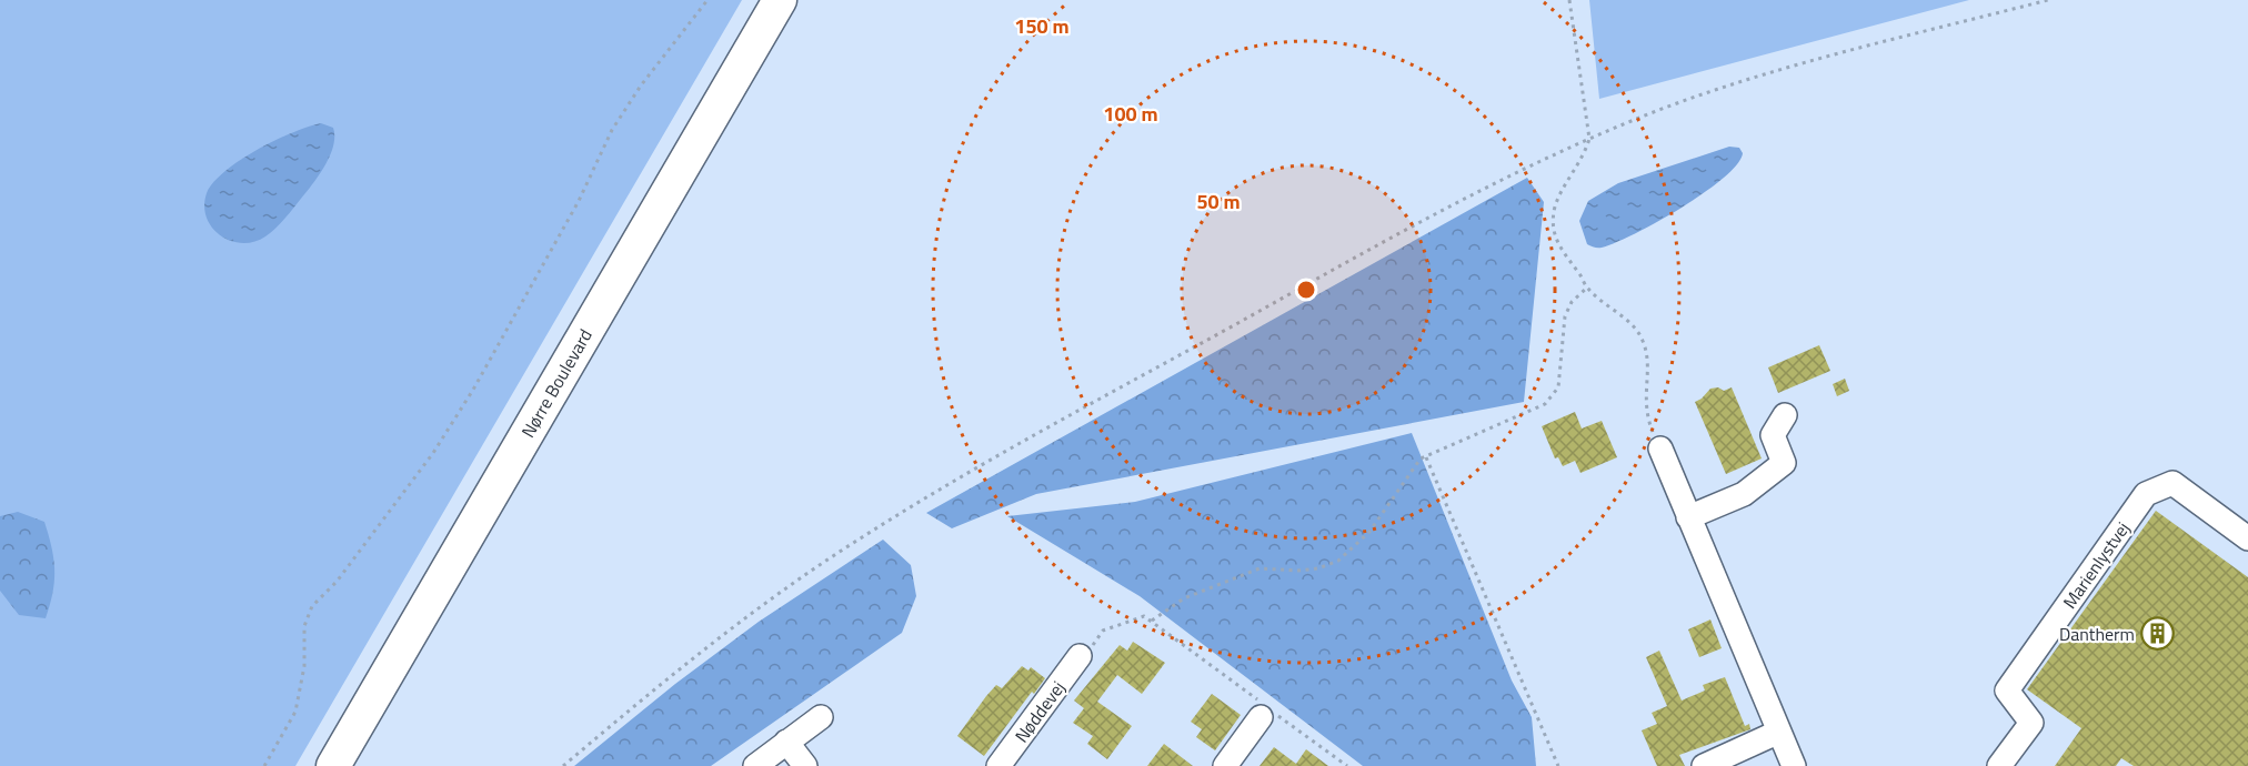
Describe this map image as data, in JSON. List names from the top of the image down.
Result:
{
  "streets": {
    "highway": ["Nørre Boulevard"],
    "street": ["Marienlystvej", "Nøddevej"]
  },
  "places": {
    "building": ["Dantherm"]
  },
  "rings": ["150 m", "100 m", "50 m"]
}
